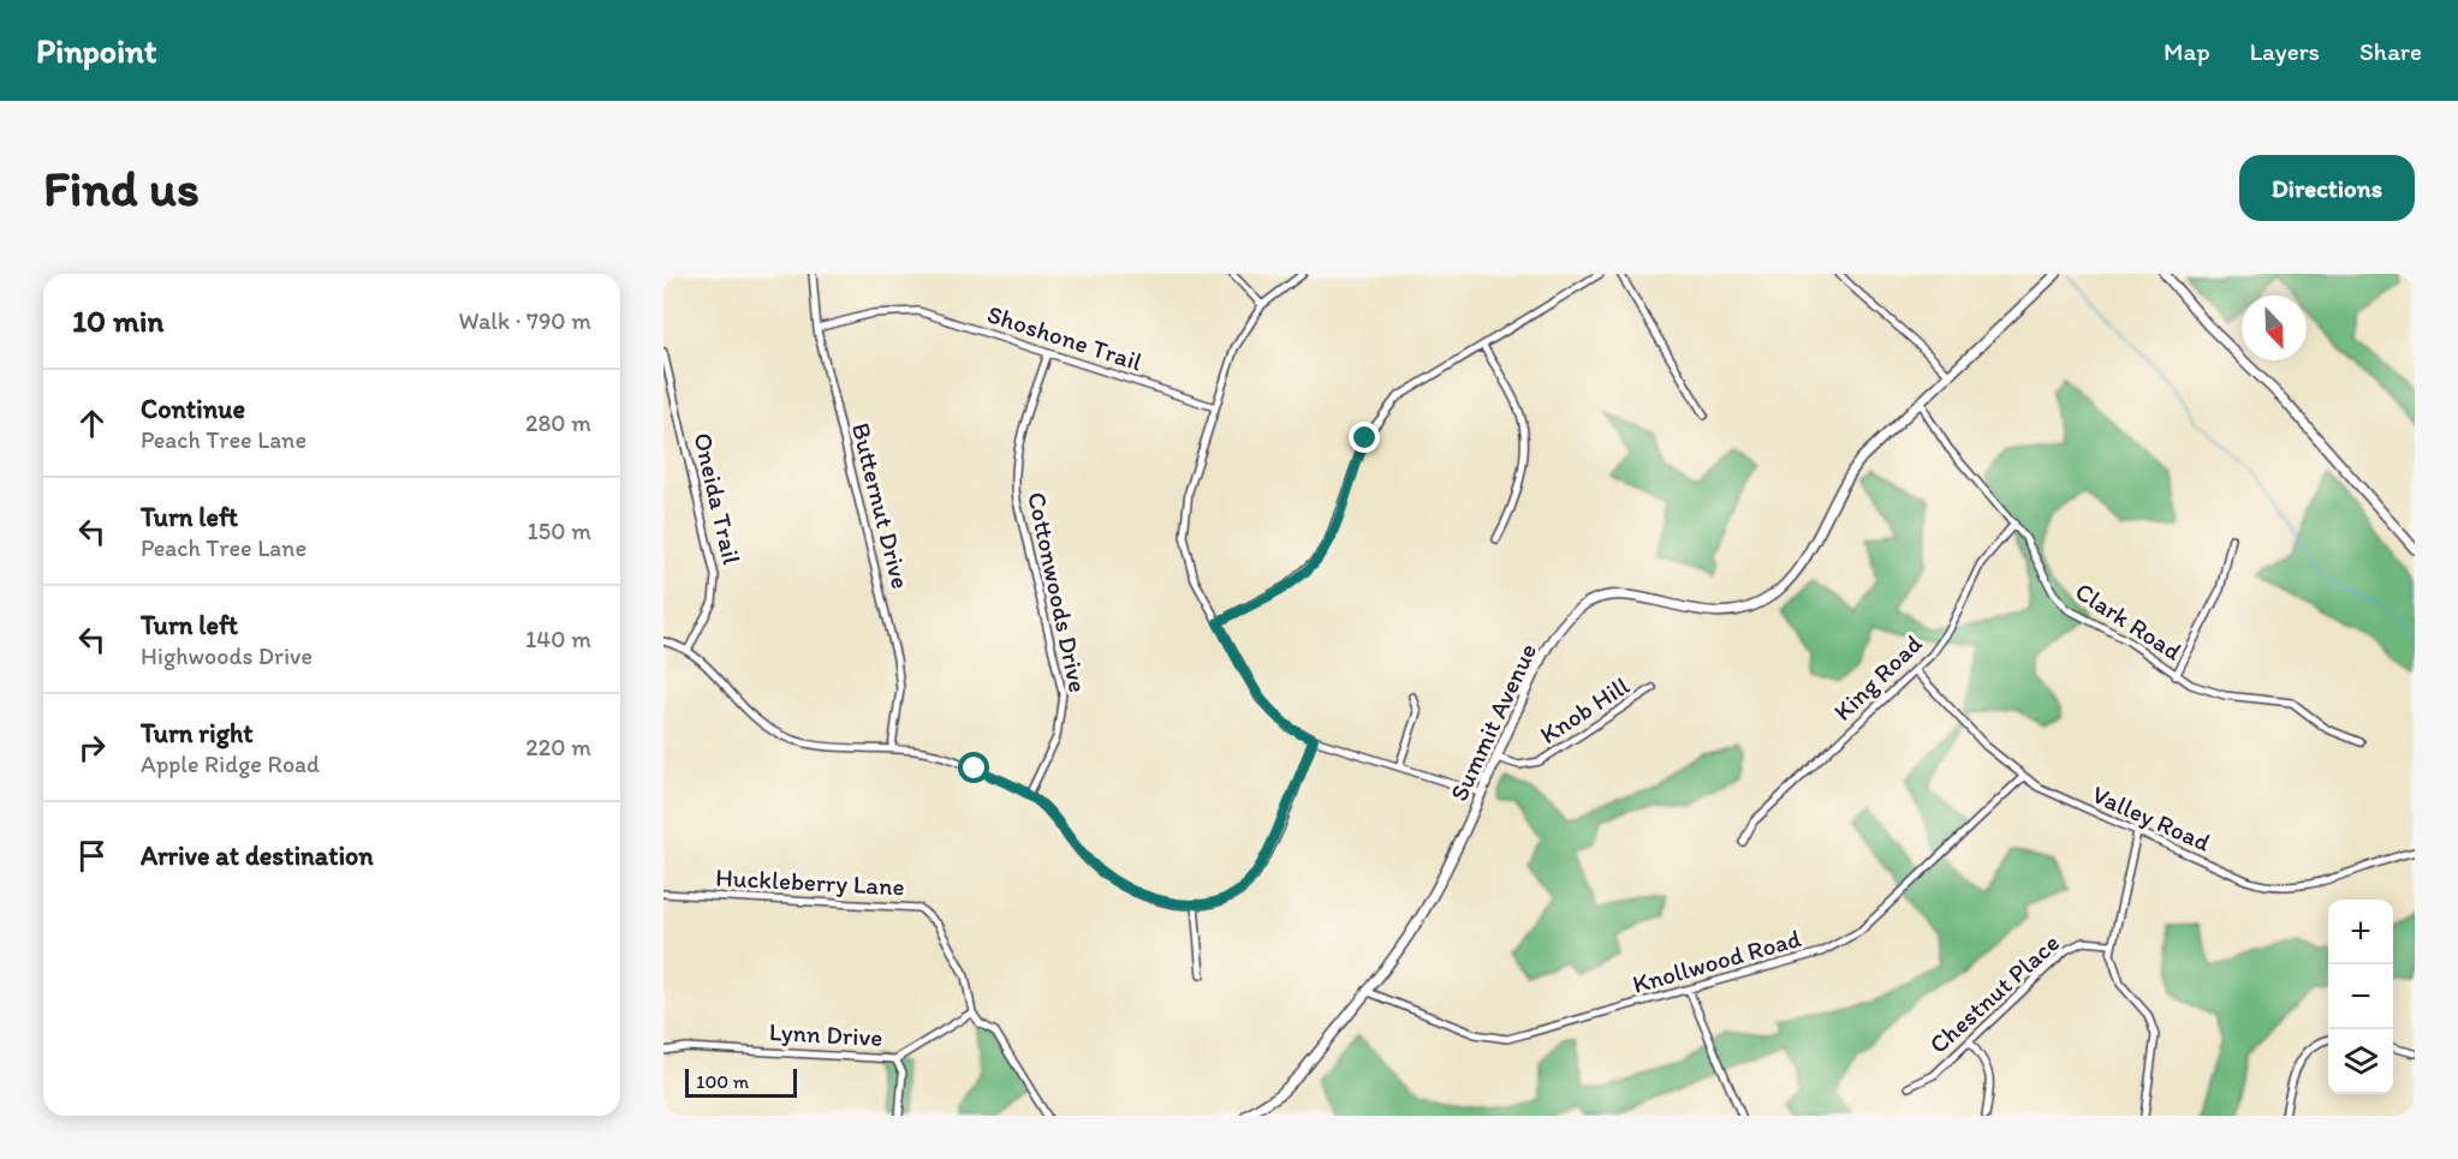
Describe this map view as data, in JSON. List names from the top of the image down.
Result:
{
  "streets": {
    "street": [
      "Shoshone Trail",
      "Oneida Trail",
      "Butternut Drive",
      "Cottonwoods Drive",
      "Clark Road",
      "King Road",
      "Knob Hill",
      "Summit Avenue",
      "Valley Road",
      "Huckleberry Lane",
      "Knollwood Road",
      "Chestnut Place",
      "Lynn Drive"
    ]
  },
  "crossings": [
    ["Shoshone Trail", "Butternut Drive"],
    ["Shoshone Trail", "Cottonwoods Drive"],
    ["Clark Road", "King Road"],
    ["Clark Road", "Summit Avenue"],
    ["King Road", "Valley Road"],
    ["Knob Hill", "Summit Avenue"],
    ["Summit Avenue", "Knollwood Road"],
    ["Valley Road", "Knollwood Road"],
    ["Huckleberry Lane", "Lynn Drive"]
  ],
  "scale_bar": "100 m",
  "north": "bottom right",
  "page": {
    "header": "Pinpoint",
    "nav": ["Map", "Layers", "Share"],
    "buttons": "Directions",
    "title": "Find us",
    "heading": ["10 min", "Walk · 790 m"],
    "list": [
      ["Continue", "Peach Tree Lane", "280 m"],
      ["Turn left", "Peach Tree Lane", "150 m"],
      ["Turn left", "Highwoods Drive", "140 m"],
      ["Turn right", "Apple Ridge Road", "220 m"],
      "Arrive at destination"
    ],
    "map_buttons": ["+", "−"],
    "scale": "100 m"
  }
}
